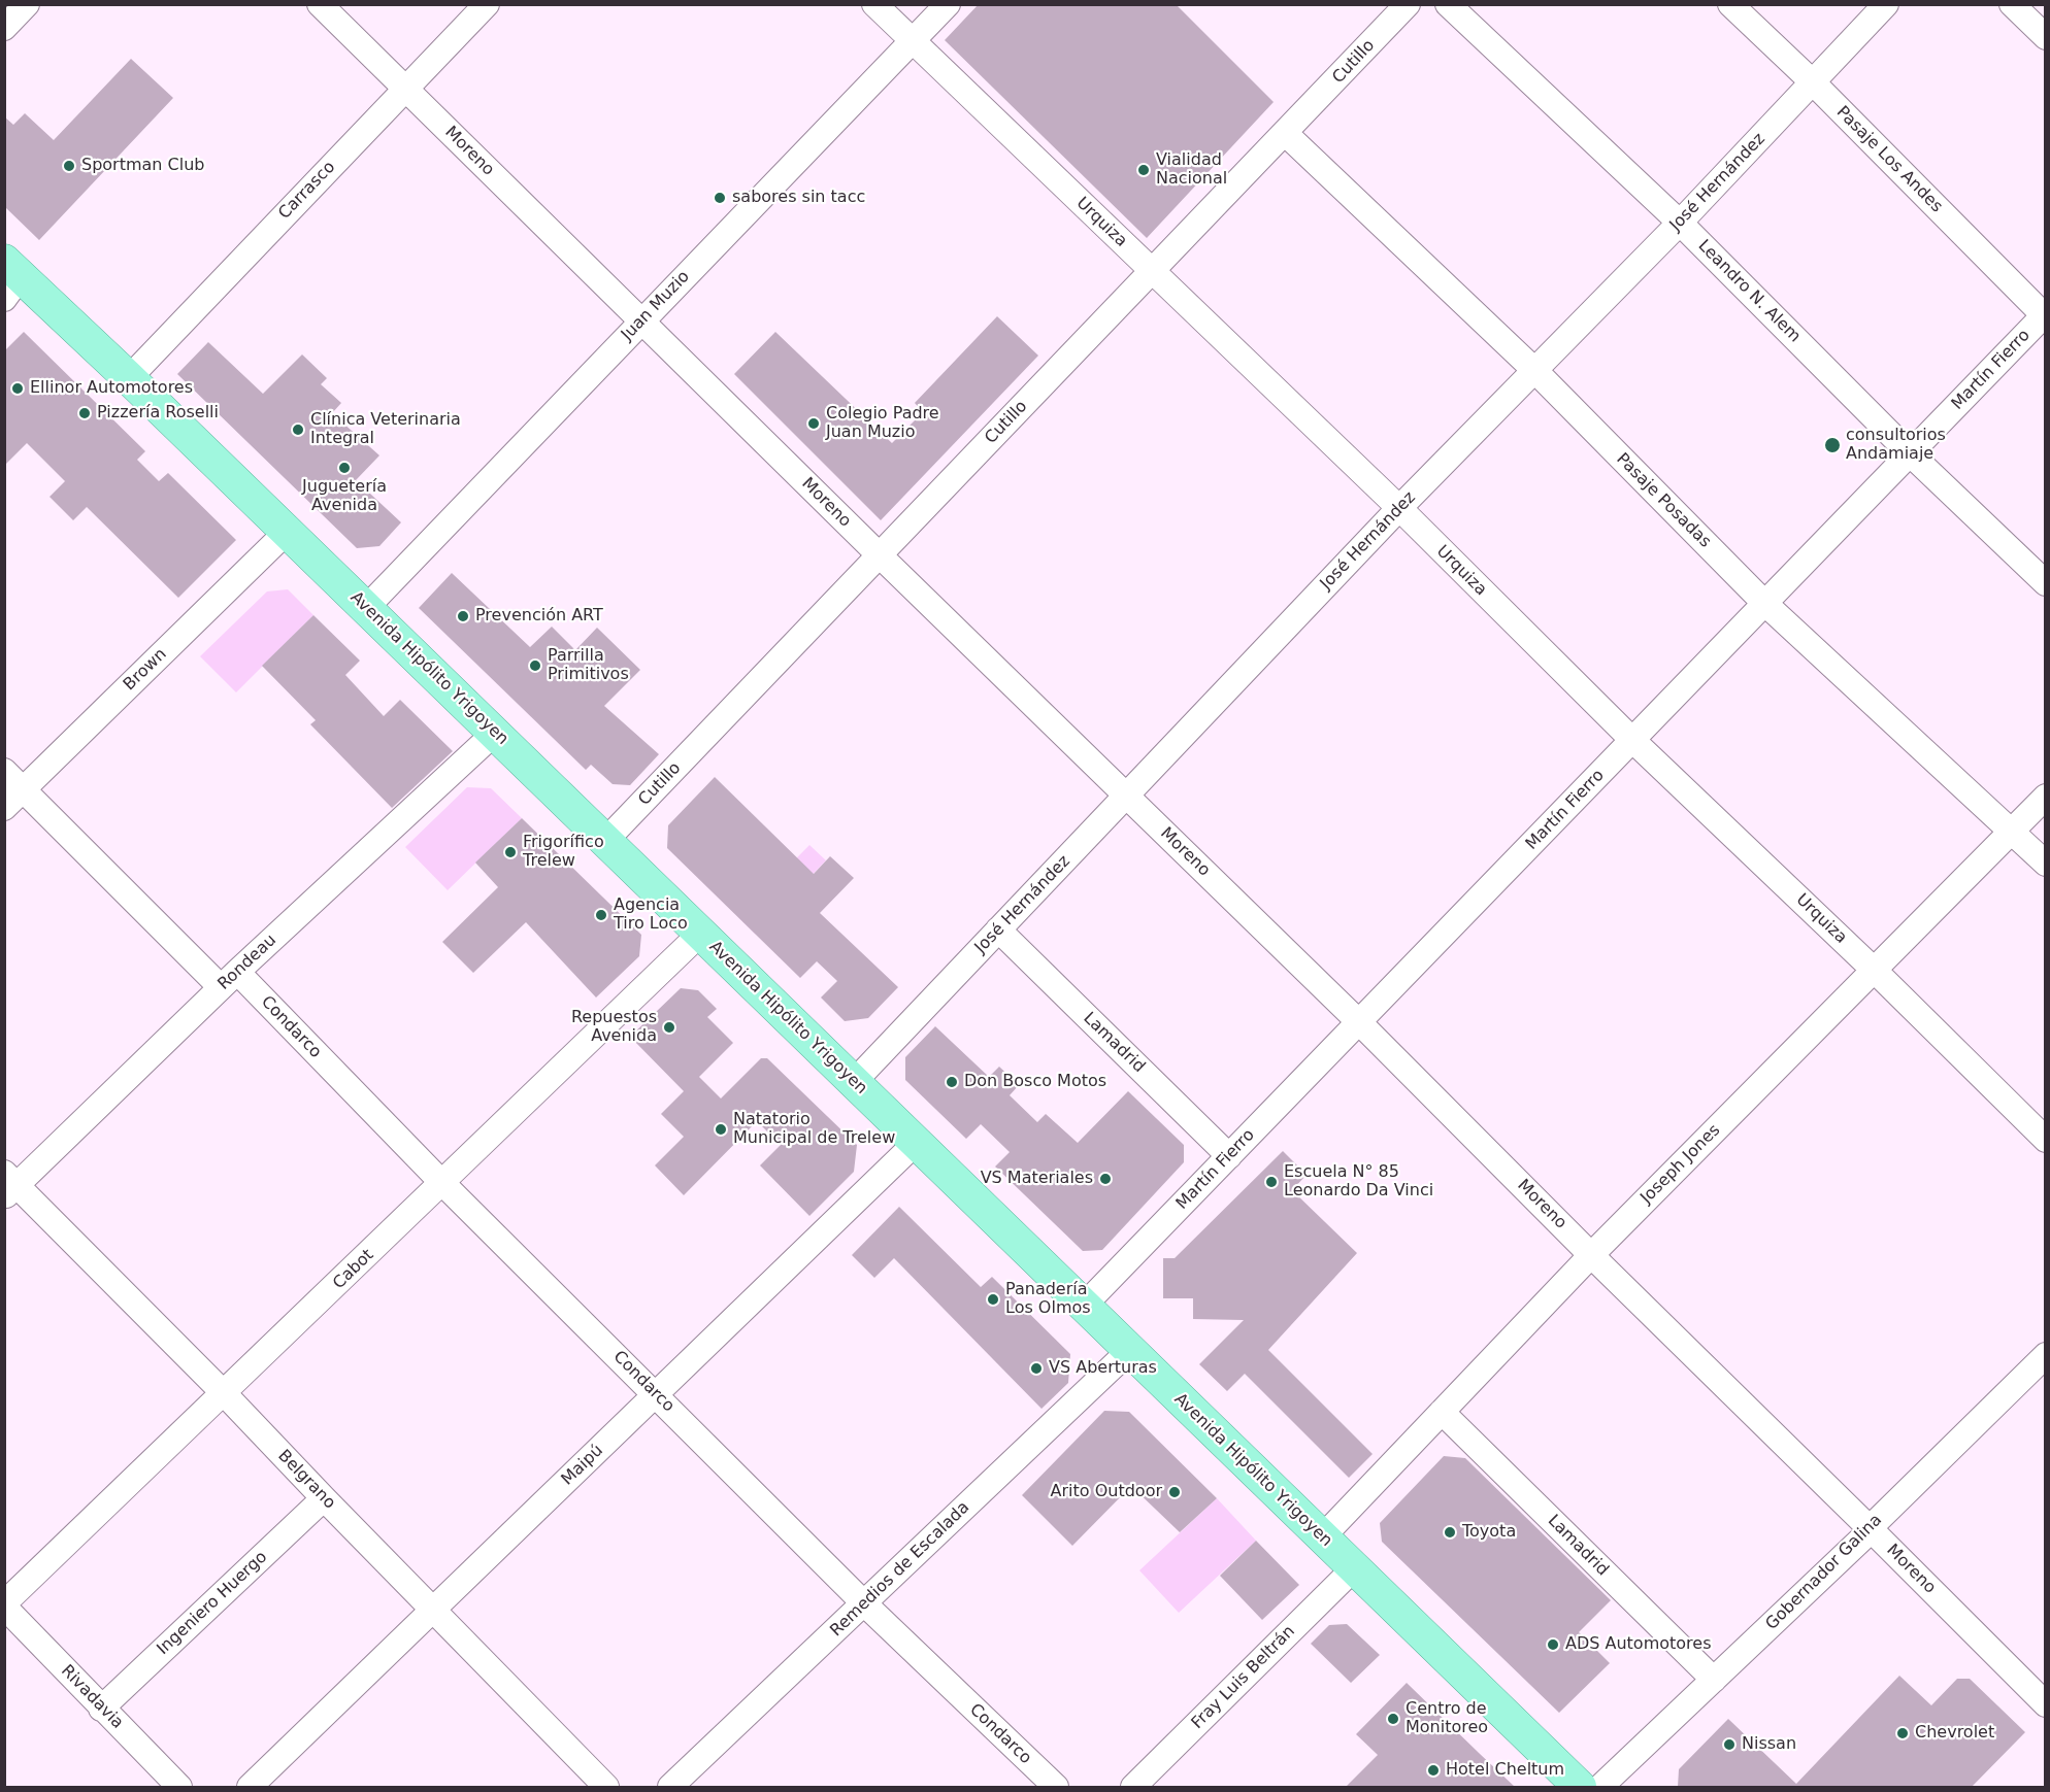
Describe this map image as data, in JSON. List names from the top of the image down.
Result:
{
  "streets": {
    "main road": ["Avenida Hipólito Yrigoyen"],
    "street": [
      "Cutillo",
      "Moreno",
      "Pasaje Los Andes",
      "José Hernández",
      "Carrasco",
      "Urquiza",
      "Leandro N. Alem",
      "Juan Muzio",
      "Martín Fierro",
      "Pasaje Posadas",
      "Brown",
      "Rondeau",
      "Condarco",
      "Lamadrid",
      "Joseph Jones",
      "Cabot",
      "Maipú",
      "Belgrano",
      "Remedios de Escalada",
      "Gobernador Galina",
      "Ingeniero Huergo",
      "Fray Luis Beltrán",
      "Rivadavia"
    ]
  },
  "crossings": [
    ["Cutillo", "Moreno"],
    ["Cutillo", "Urquiza"],
    ["Cutillo", "Pasaje Posadas"],
    ["Cutillo", "Avenida Hipólito Yrigoyen"],
    ["Moreno", "José Hernández"],
    ["Moreno", "Carrasco"],
    ["Moreno", "Juan Muzio"],
    ["Moreno", "Martín Fierro"],
    ["Moreno", "Joseph Jones"],
    ["Moreno", "Gobernador Galina"],
    ["Pasaje Los Andes", "José Hernández"],
    ["Pasaje Los Andes", "Martín Fierro"],
    ["José Hernández", "Urquiza"],
    ["José Hernández", "Leandro N. Alem"],
    ["José Hernández", "Pasaje Posadas"],
    ["José Hernández", "Avenida Hipólito Yrigoyen"],
    ["José Hernández", "Lamadrid"],
    ["Carrasco", "Avenida Hipólito Yrigoyen"],
    ["Urquiza", "Juan Muzio"],
    ["Urquiza", "Martín Fierro"],
    ["Urquiza", "Joseph Jones"],
    ["Leandro N. Alem", "Martín Fierro"],
    ["Juan Muzio", "Avenida Hipólito Yrigoyen"],
    ["Martín Fierro", "Pasaje Posadas"],
    ["Martín Fierro", "Avenida Hipólito Yrigoyen"],
    ["Martín Fierro", "Lamadrid"],
    ["Pasaje Posadas", "Joseph Jones"],
    ["Avenida Hipólito Yrigoyen", "Brown"],
    ["Avenida Hipólito Yrigoyen", "Rondeau"],
    ["Avenida Hipólito Yrigoyen", "Joseph Jones"],
    ["Avenida Hipólito Yrigoyen", "Cabot"],
    ["Avenida Hipólito Yrigoyen", "Maipú"],
    ["Avenida Hipólito Yrigoyen", "Remedios de Escalada"],
    ["Avenida Hipólito Yrigoyen", "Fray Luis Beltrán"],
    ["Brown", "Condarco"],
    ["Rondeau", "Condarco"],
    ["Rondeau", "Belgrano"],
    ["Condarco", "Cabot"],
    ["Condarco", "Maipú"],
    ["Condarco", "Remedios de Escalada"],
    ["Lamadrid", "Joseph Jones"],
    ["Lamadrid", "Gobernador Galina"],
    ["Cabot", "Belgrano"],
    ["Cabot", "Rivadavia"],
    ["Maipú", "Belgrano"],
    ["Belgrano", "Ingeniero Huergo"],
    ["Ingeniero Huergo", "Rivadavia"]
  ],
  "places": [
    "Sportman Club",
    "Vialidad Nacional",
    "sabores sin tacc",
    "Ellinor Automotores",
    "Pizzería Roselli",
    "Colegio Padre Juan Muzio",
    "Clínica Veterinaria Integral",
    "consultorios Andamiaje",
    "Juguetería Avenida",
    "Prevención ART",
    "Parrilla Primitivos",
    "Frigorífico Trelew",
    "Agencia Tiro Loco",
    "Repuestos Avenida",
    "Don Bosco Motos",
    "Natatorio Municipal de Trelew",
    "VS Materiales",
    "Escuela N° 85 Leonardo Da Vinci",
    "Panadería Los Olmos",
    "VS Aberturas",
    "Arito Outdoor",
    "Toyota",
    "ADS Automotores",
    "Centro de Monitoreo",
    "Chevrolet",
    "Nissan",
    "Hotel Cheltum"
  ]
}
